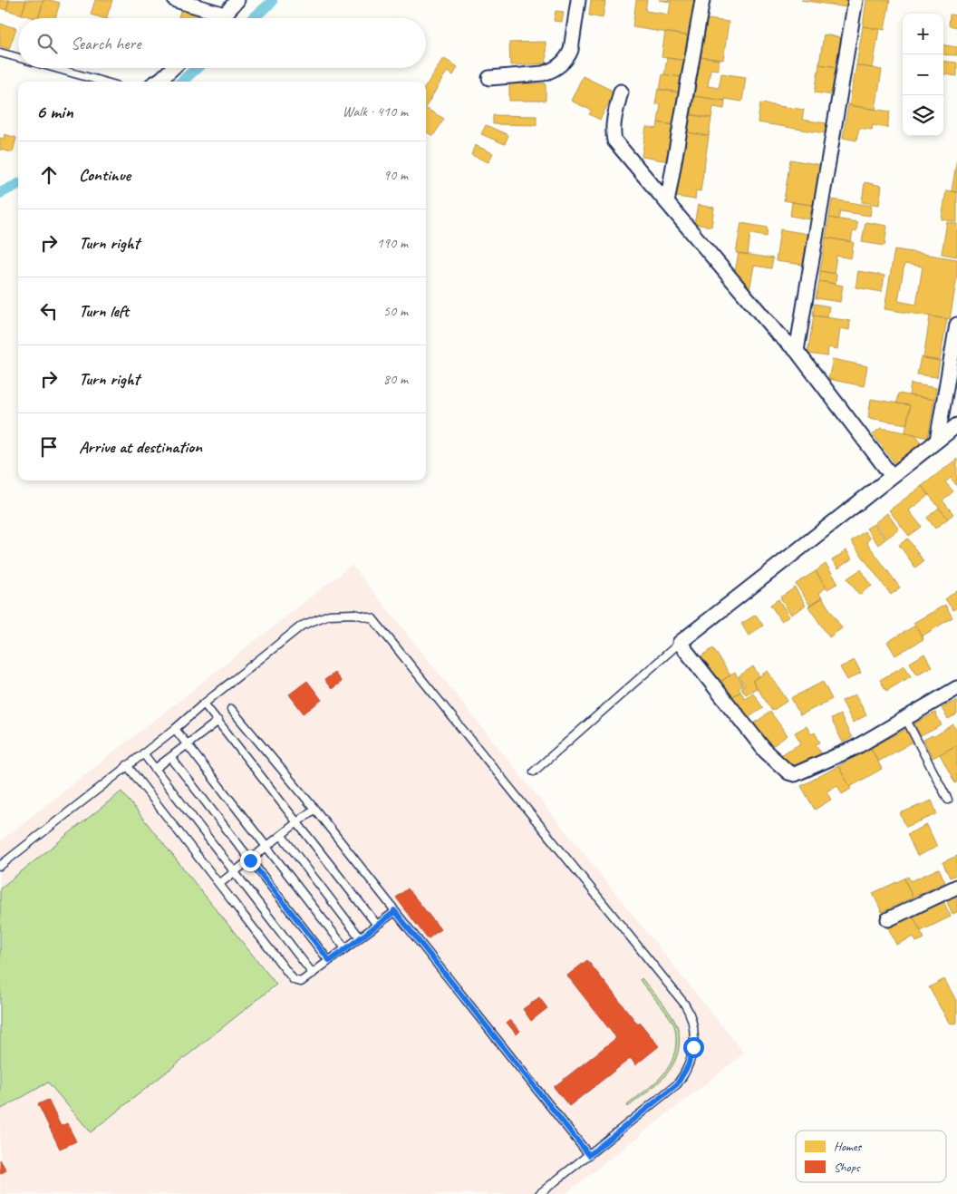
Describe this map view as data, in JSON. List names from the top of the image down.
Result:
{
  "legend": ["Homes", "Shops"],
  "page": {
    "map_buttons": ["+", "−"],
    "search": "Search here",
    "heading": ["6 min", "Walk · 410 m"],
    "list": [
      ["Continue", "90 m"],
      ["Turn right", "190 m"],
      ["Turn left", "50 m"],
      ["Turn right", "80 m"],
      "Arrive at destination"
    ]
  }
}
